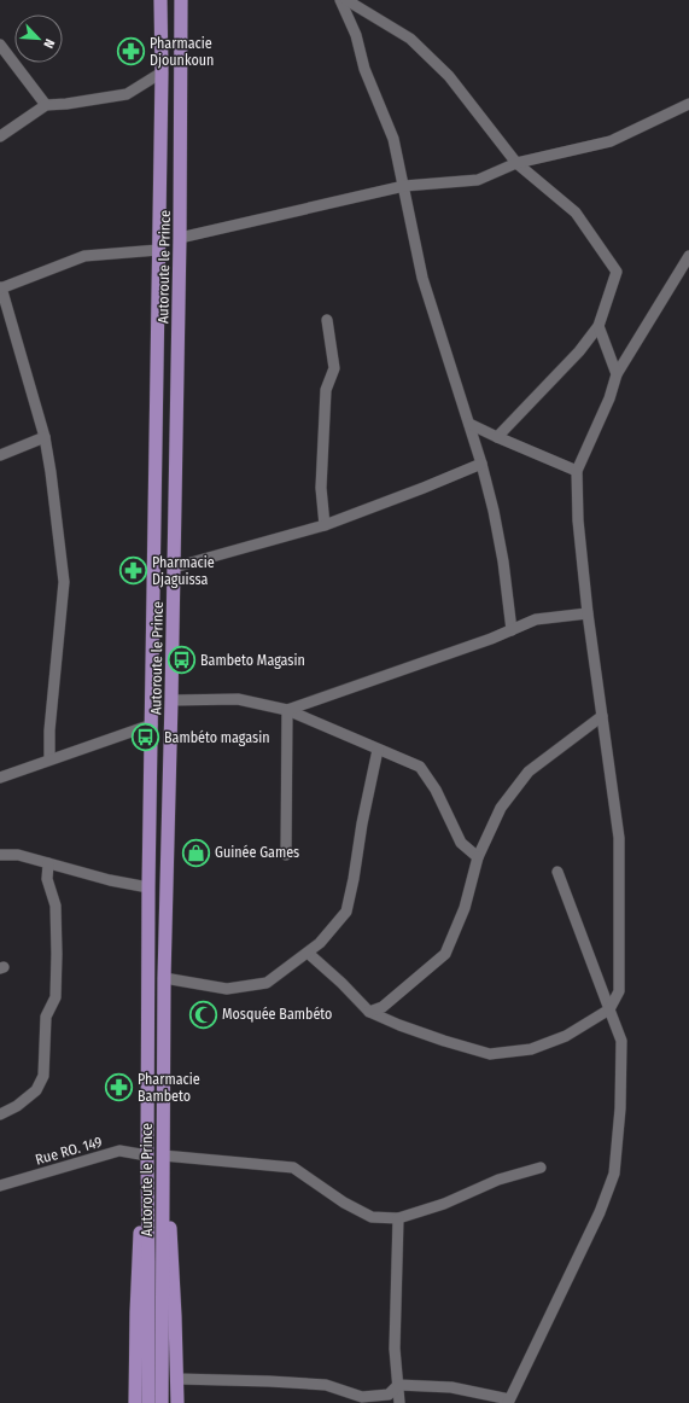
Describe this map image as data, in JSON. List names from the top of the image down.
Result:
{
  "streets": {
    "main road": ["Autoroute le Prince"],
    "street": ["Rue RO. 149"]
  },
  "crossings": [
    ["Autoroute le Prince", "Rue RO. 149"]
  ],
  "places": {
    "pharmacy": ["Pharmacie Djounkoun", "Pharmacie Djaguissa", "Pharmacie Bambeto"],
    "bus stop": ["Bambeto Magasin", "Bambéto magasin"],
    "shop": ["Guinée Games"],
    "mosque": ["Mosquée Bambéto"]
  },
  "north": "bottom right"
}
